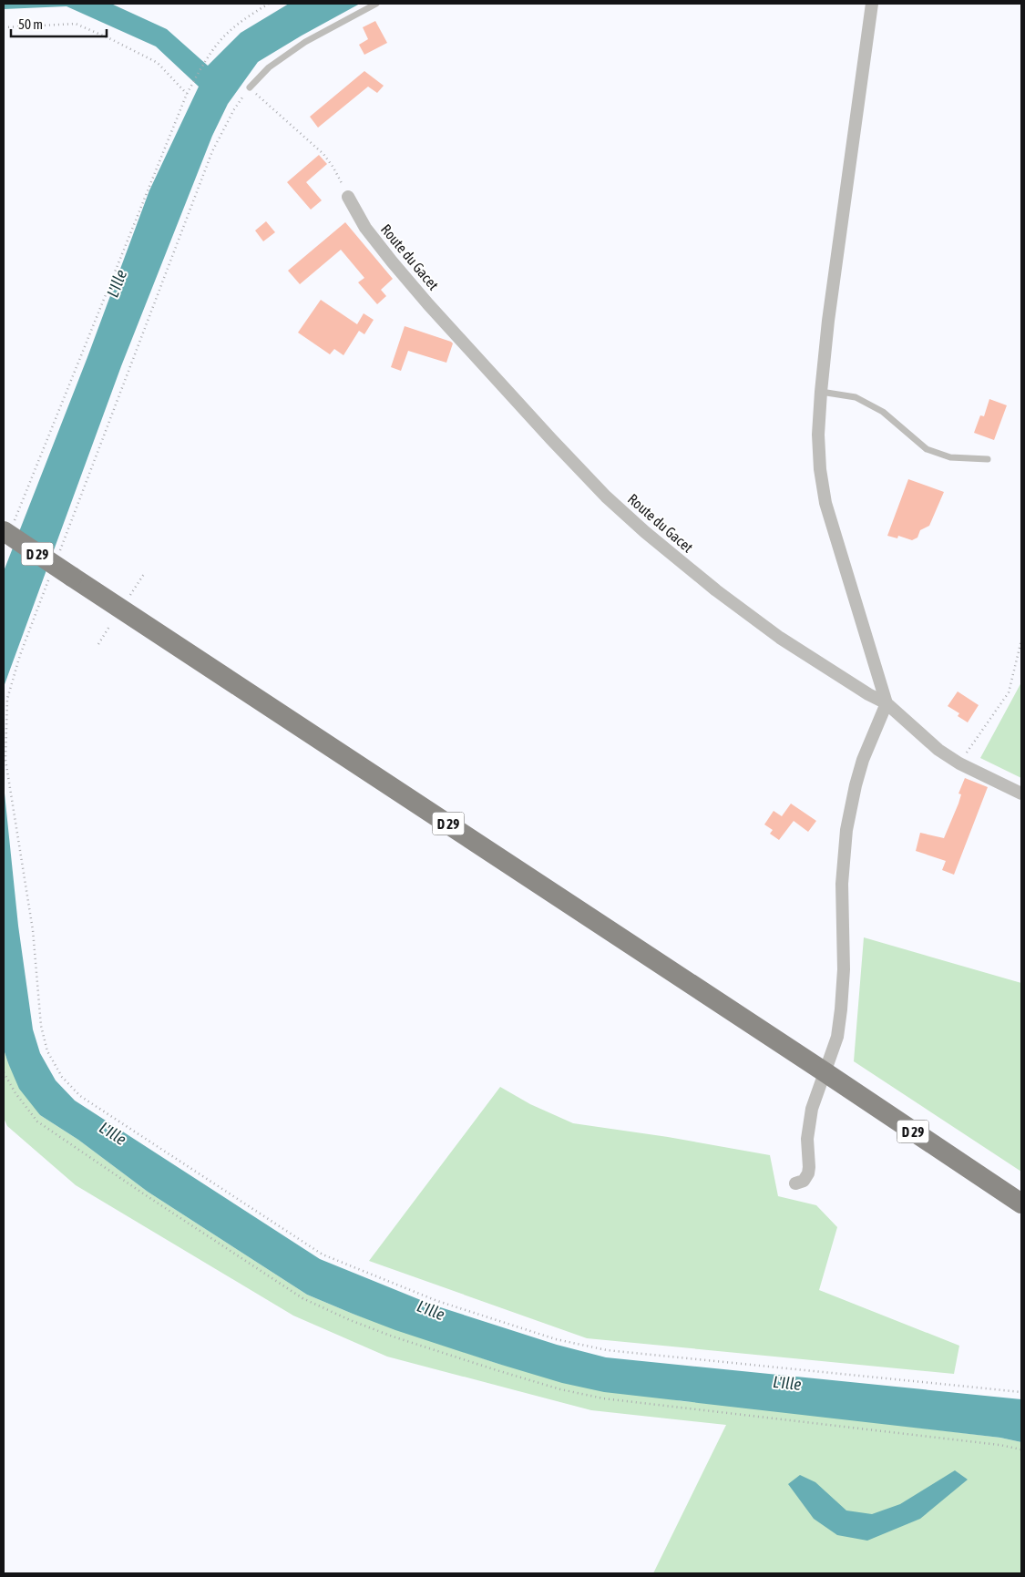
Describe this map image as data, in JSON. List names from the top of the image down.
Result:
{
  "streets": {
    "main road": ["D 29"],
    "street": ["Route du Gacet"]
  },
  "water": ["L'Ille"],
  "scale_bar": "50 m"
}
